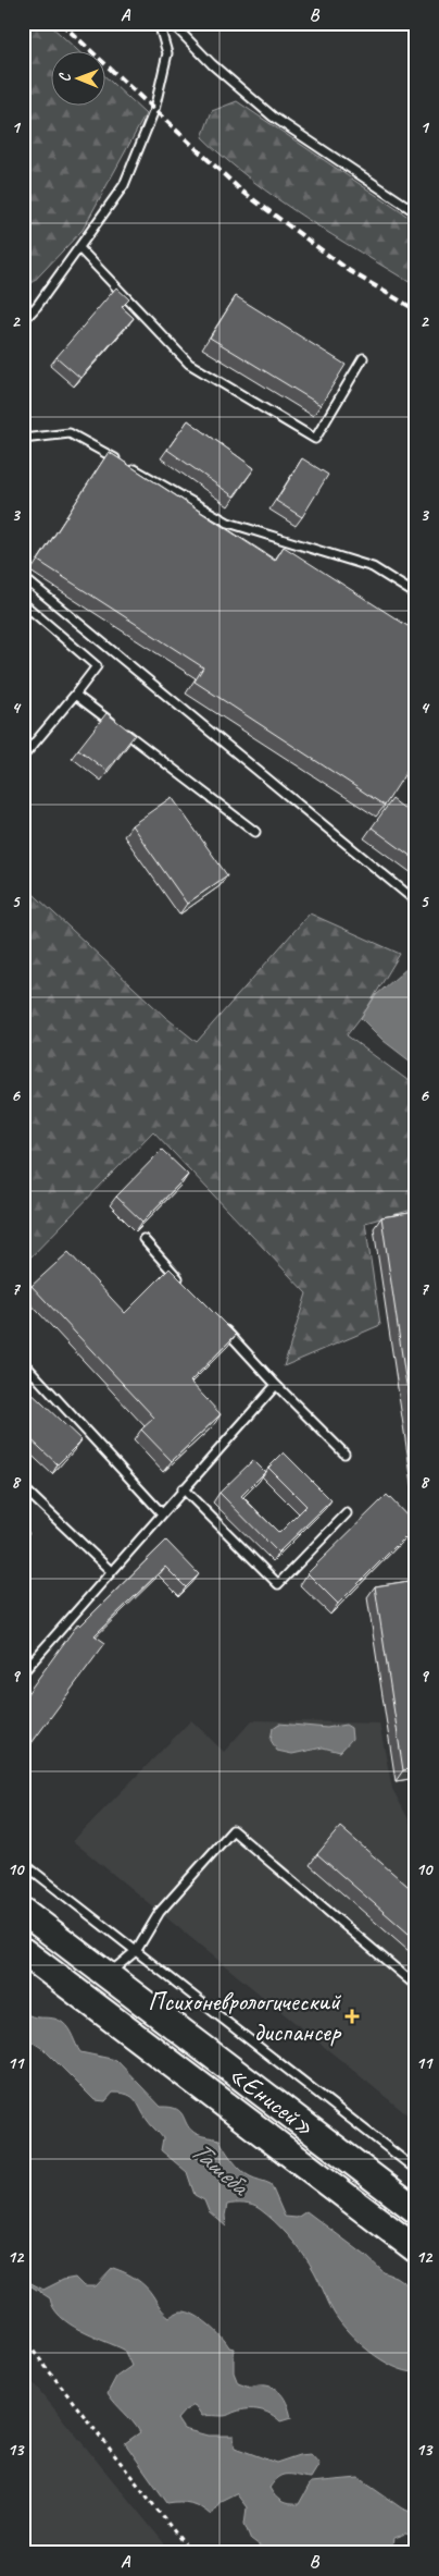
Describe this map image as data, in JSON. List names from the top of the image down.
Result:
{
  "streets": {
    "highway": ["«Енисей»"]
  },
  "water": ["Ташеба"],
  "places": {
    "health": ["Психоневрологический диспансер"]
  },
  "north": "left",
  "grid": {
    "columns": ["A", "B"],
    "rows": [
      "1",
      "2",
      "3",
      "4",
      "5",
      "6",
      "7",
      "8",
      "9",
      "10",
      "11",
      "12",
      "13"
    ]
  }
}
